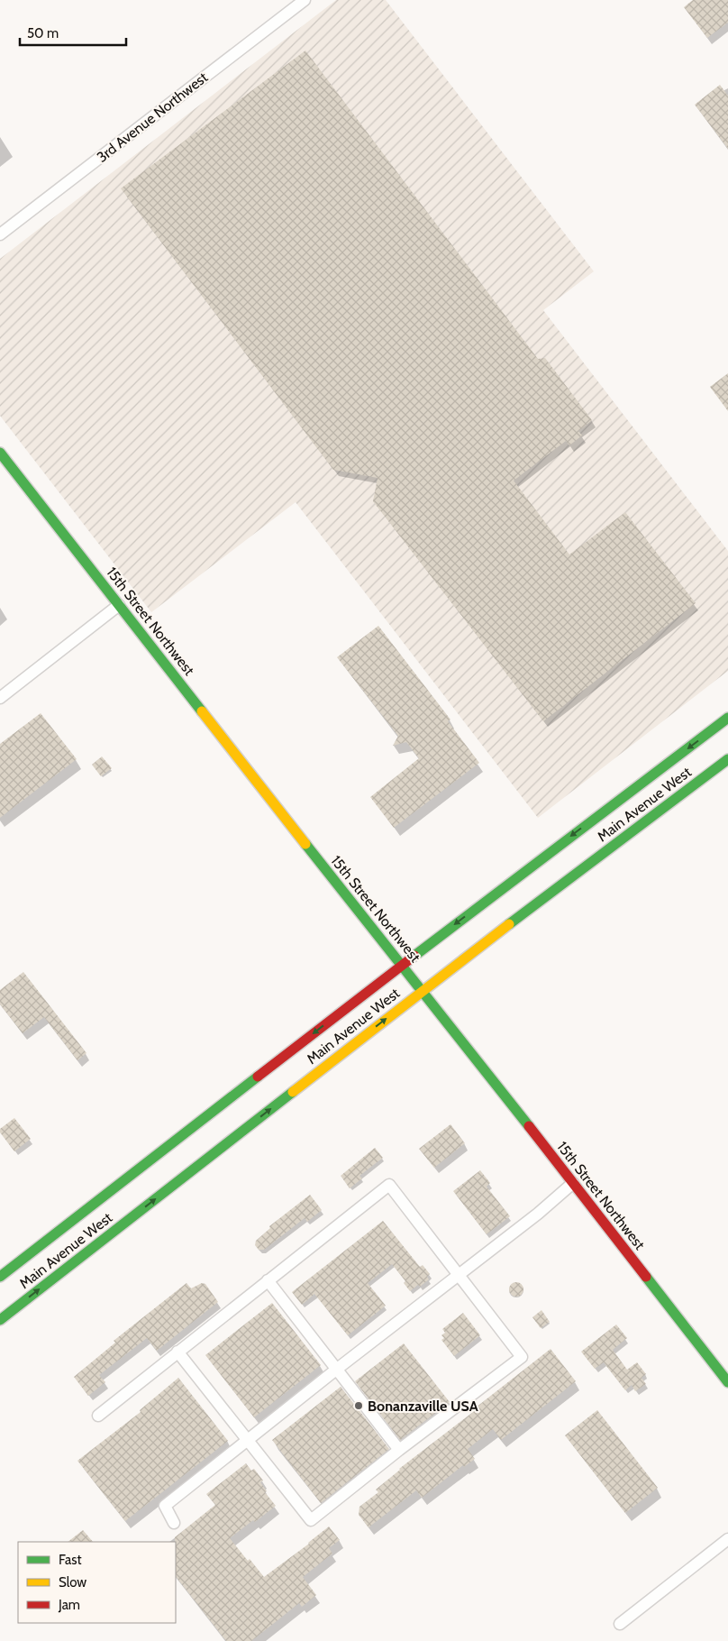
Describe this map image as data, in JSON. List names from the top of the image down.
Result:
{
  "streets": {
    "main road": ["15th Street Northwest", "Main Avenue West"],
    "street": ["3rd Avenue Northwest"]
  },
  "crossings": [
    ["15th Street Northwest", "Main Avenue West"]
  ],
  "places": ["Bonanzaville USA"],
  "legend": ["Fast", "Slow", "Jam"],
  "scale_bar": "50 m"
}
